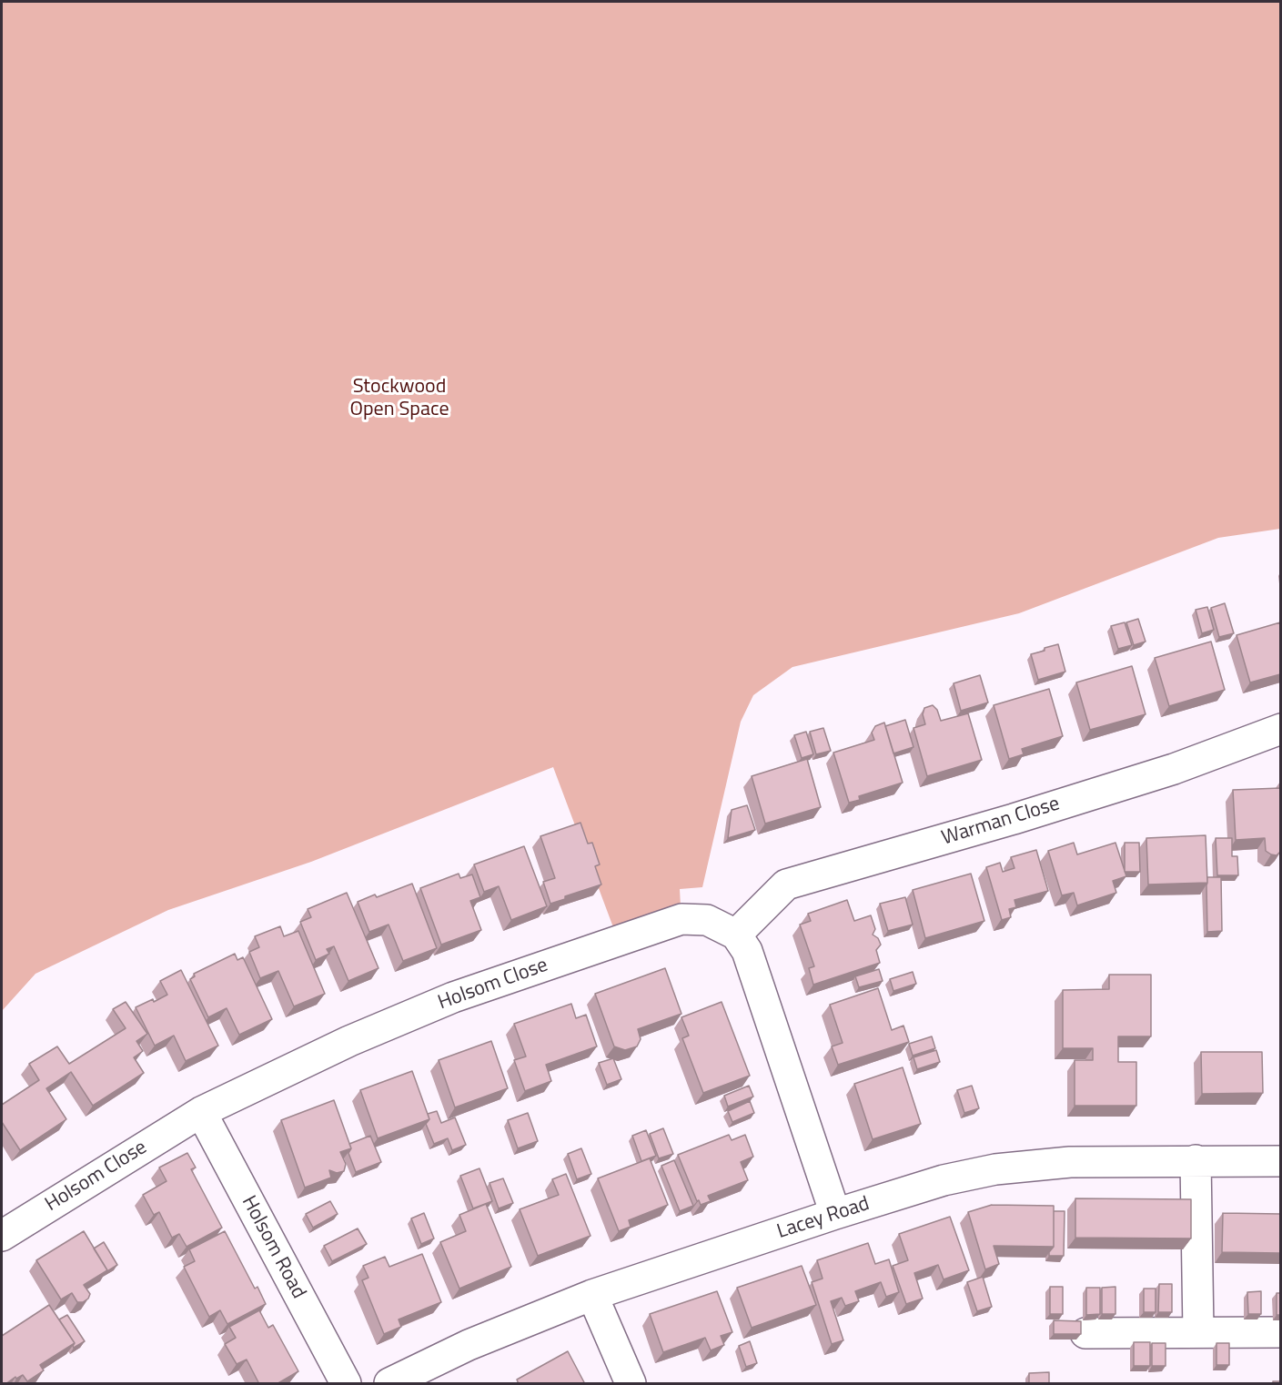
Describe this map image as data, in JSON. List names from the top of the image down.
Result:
{
  "streets": {
    "street": [
      "Warman Close",
      "Holsom Close",
      "Lacey Road",
      "Holsom Road"
    ]
  },
  "crossings": [
    ["Warman Close", "Holsom Close"],
    ["Holsom Close", "Holsom Road"]
  ],
  "parks": ["Stockwood Open Space"]
}
